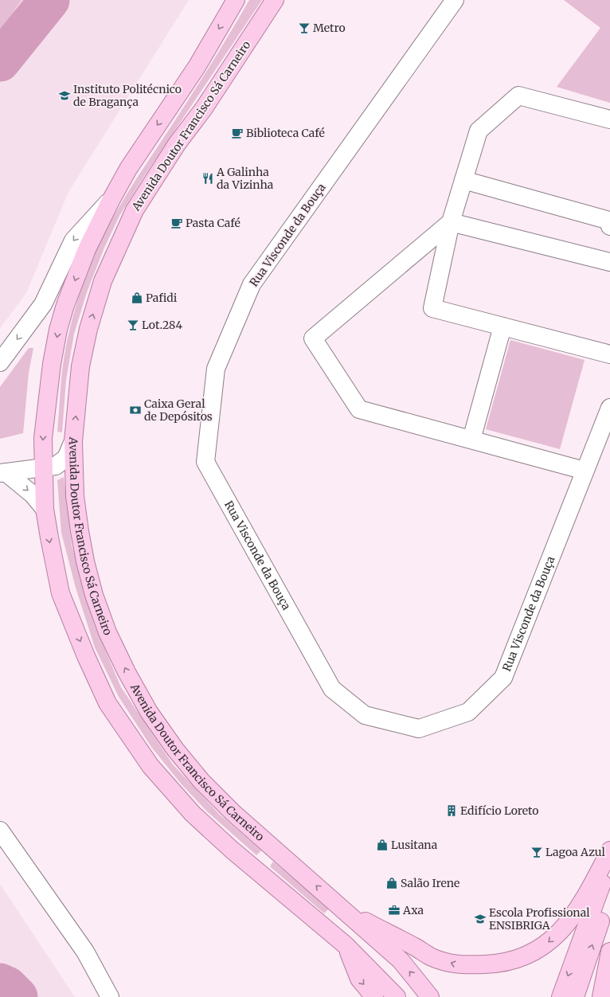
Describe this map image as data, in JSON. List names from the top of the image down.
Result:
{
  "streets": {
    "main road": ["Avenida Doutor Francisco Sá Carneiro"],
    "street": ["Rua Visconde da Bouça"]
  },
  "places": {
    "bar": ["Metro", "Lot.284", "Lagoa Azul"],
    "school or university": ["Instituto Politécnico de Bragança", "Escola Profissional ENSIBRIGA"],
    "cafe": ["Biblioteca Café", "Pasta Café"],
    "restaurant": ["A Galinha da Vizinha"],
    "shop": ["Pafidi", "Lusitana", "Salão Irene"],
    "bank": ["Caixa Geral de Depósitos"],
    "building": ["Edifício Loreto"],
    "office": ["Axa"]
  }
}
